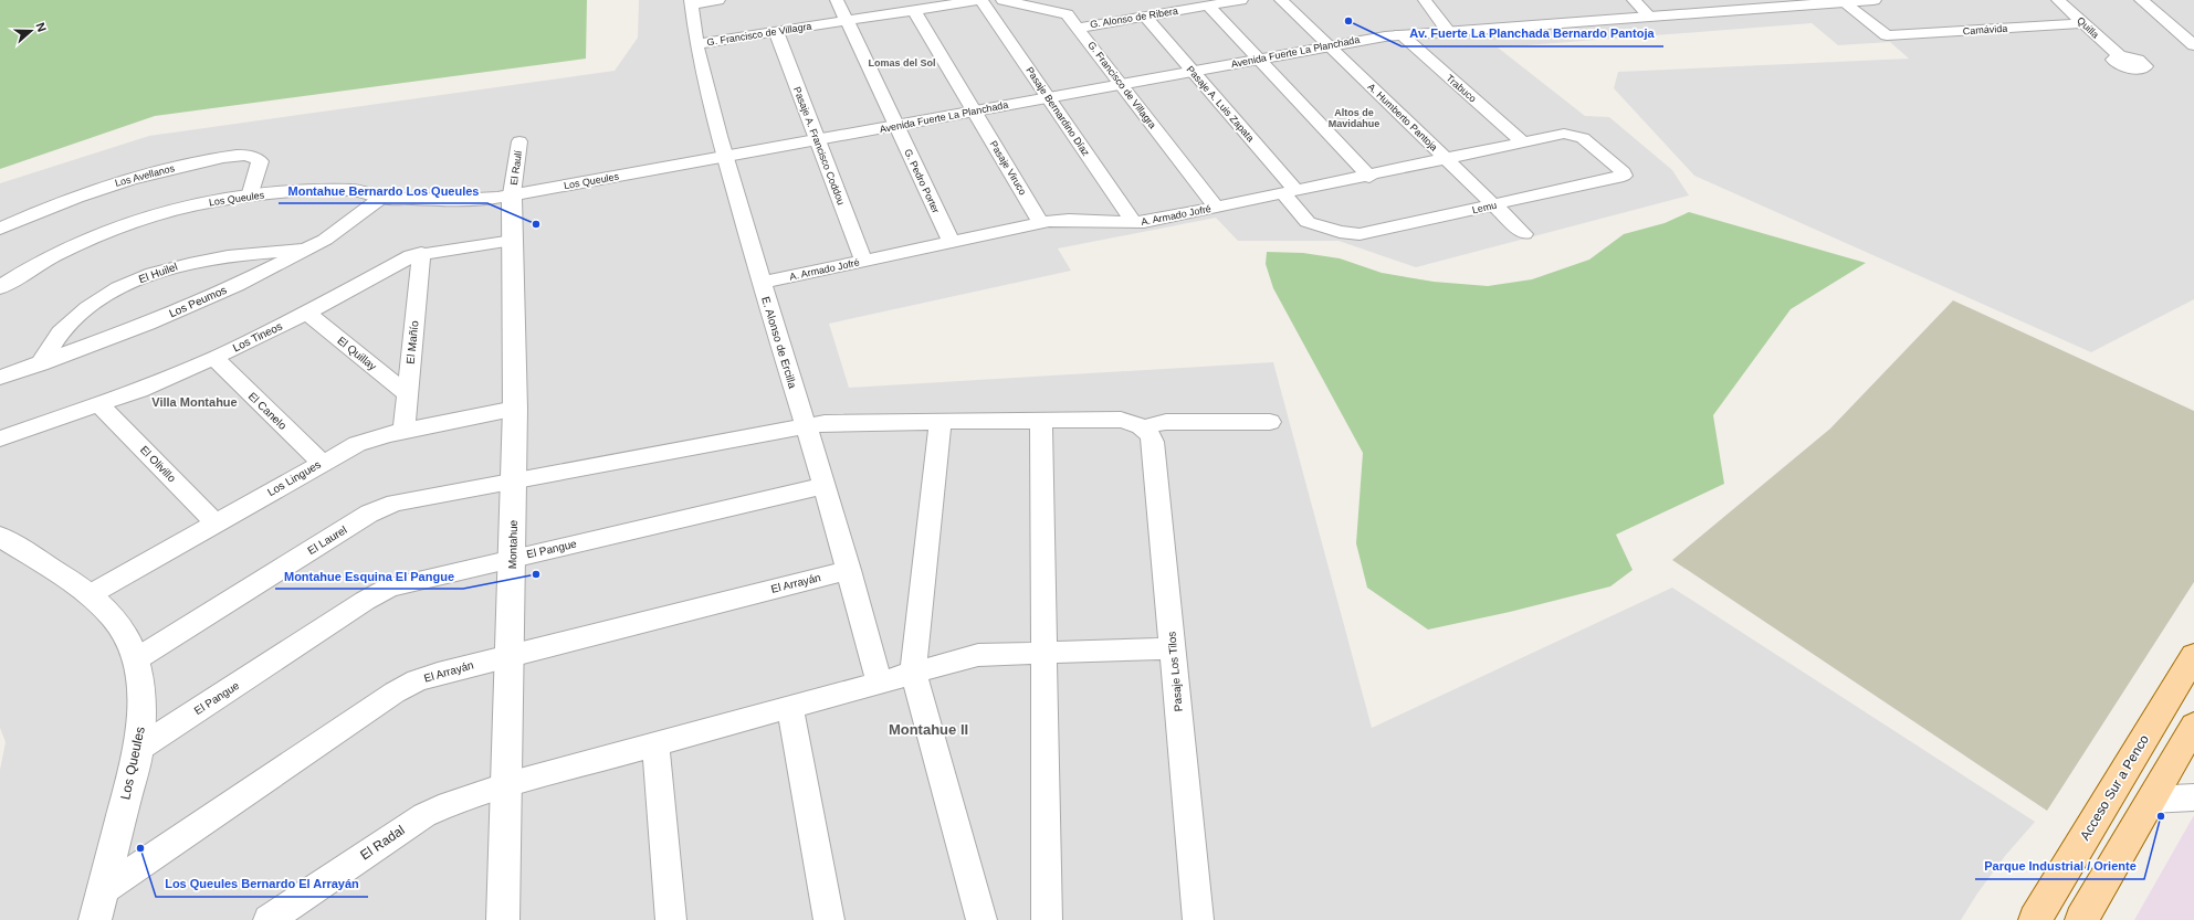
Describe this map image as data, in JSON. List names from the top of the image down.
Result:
{
  "streets": {
    "main road": ["Acceso Sur a Penco"],
    "street": [
      "G. Alonso de Ribera",
      "Quilla",
      "Camávida",
      "G. Francisco de Villagra",
      "Avenida Fuerte La Planchada",
      "Trabuco",
      "Pasaje A. Luis Zapata",
      "Pasaje Bernardino Díaz",
      "A. Humberto Pantoja",
      "Pasaje A. Francisco Coddou",
      "El Raulí",
      "Pasaje Viruco",
      "Los Avellanos",
      "Los Queules",
      "G. Pedro Porter",
      "Lemu",
      "A. Armado Jofré",
      "El Huilel",
      "Los Peumos",
      "Los Tineos",
      "El Mañío",
      "E. Alonso de Ercilla",
      "El Quillay",
      "El Canelo",
      "El Olivillo",
      "Los Lingues",
      "El Laurel",
      "Montahue",
      "El Pangue",
      "El Arrayán",
      "Pasaje Los Tilos",
      "El Radal"
    ]
  },
  "crossings": [
    ["G. Alonso de Ribera", "G. Francisco de Villagra"],
    ["G. Alonso de Ribera", "Pasaje A. Luis Zapata"],
    ["Quilla", "Camávida"],
    ["Camávida", "Avenida Fuerte La Planchada"],
    ["G. Francisco de Villagra", "Avenida Fuerte La Planchada"],
    ["G. Francisco de Villagra", "Pasaje Bernardino Díaz"],
    ["G. Francisco de Villagra", "Pasaje A. Francisco Coddou"],
    ["G. Francisco de Villagra", "Pasaje Viruco"],
    ["G. Francisco de Villagra", "G. Pedro Porter"],
    ["G. Francisco de Villagra", "A. Armado Jofré"],
    ["G. Francisco de Villagra", "E. Alonso de Ercilla"],
    ["Avenida Fuerte La Planchada", "Trabuco"],
    ["Avenida Fuerte La Planchada", "Pasaje A. Luis Zapata"],
    ["Avenida Fuerte La Planchada", "Pasaje Bernardino Díaz"],
    ["Avenida Fuerte La Planchada", "A. Humberto Pantoja"],
    ["Avenida Fuerte La Planchada", "Pasaje A. Francisco Coddou"],
    ["Avenida Fuerte La Planchada", "Pasaje Viruco"],
    ["Avenida Fuerte La Planchada", "Los Queules"],
    ["Avenida Fuerte La Planchada", "G. Pedro Porter"],
    ["Avenida Fuerte La Planchada", "E. Alonso de Ercilla"],
    ["Trabuco", "A. Armado Jofré"],
    ["Pasaje A. Luis Zapata", "Lemu"],
    ["Pasaje A. Luis Zapata", "A. Armado Jofré"],
    ["Pasaje Bernardino Díaz", "A. Armado Jofré"],
    ["A. Humberto Pantoja", "Lemu"],
    ["A. Humberto Pantoja", "A. Armado Jofré"],
    ["Pasaje A. Francisco Coddou", "A. Armado Jofré"],
    ["El Raulí", "Los Queules"],
    ["El Raulí", "Montahue"],
    ["Pasaje Viruco", "A. Armado Jofré"],
    ["Los Avellanos", "Los Queules"],
    ["Los Queules", "Los Peumos"],
    ["Los Queules", "E. Alonso de Ercilla"],
    ["Los Queules", "Los Lingues"],
    ["Los Queules", "El Laurel"],
    ["Los Queules", "Montahue"],
    ["Los Queules", "El Pangue"],
    ["Los Queules", "El Arrayán"],
    ["G. Pedro Porter", "A. Armado Jofré"],
    ["Lemu", "A. Armado Jofré"],
    ["A. Armado Jofré", "E. Alonso de Ercilla"],
    ["El Huilel", "Los Peumos"],
    ["Los Tineos", "El Mañío"],
    ["Los Tineos", "El Quillay"],
    ["Los Tineos", "El Canelo"],
    ["Los Tineos", "El Olivillo"],
    ["Los Tineos", "Montahue"],
    ["El Mañío", "El Quillay"],
    ["El Mañío", "Los Lingues"],
    ["E. Alonso de Ercilla", "El Laurel"],
    ["E. Alonso de Ercilla", "El Pangue"],
    ["E. Alonso de Ercilla", "El Arrayán"],
    ["E. Alonso de Ercilla", "El Radal"],
    ["El Canelo", "Los Lingues"],
    ["El Olivillo", "Los Lingues"],
    ["Los Lingues", "Montahue"],
    ["El Laurel", "Montahue"],
    ["El Laurel", "Pasaje Los Tilos"],
    ["Montahue", "El Pangue"],
    ["Montahue", "El Arrayán"],
    ["Montahue", "El Radal"],
    ["Pasaje Los Tilos", "El Radal"]
  ],
  "districts": [
    "Lomas del Sol",
    "Altos de Mavidahue",
    "Villa Montahue",
    "Montahue II"
  ],
  "places": [
    "Av. Fuerte La Planchada Bernardo Pantoja",
    "Montahue Bernardo Los Queules",
    "Montahue Esquina El Pangue",
    "Parque Industrial / Oriente",
    "Los Queules Bernardo El Arrayán"
  ],
  "north": "right"
}
